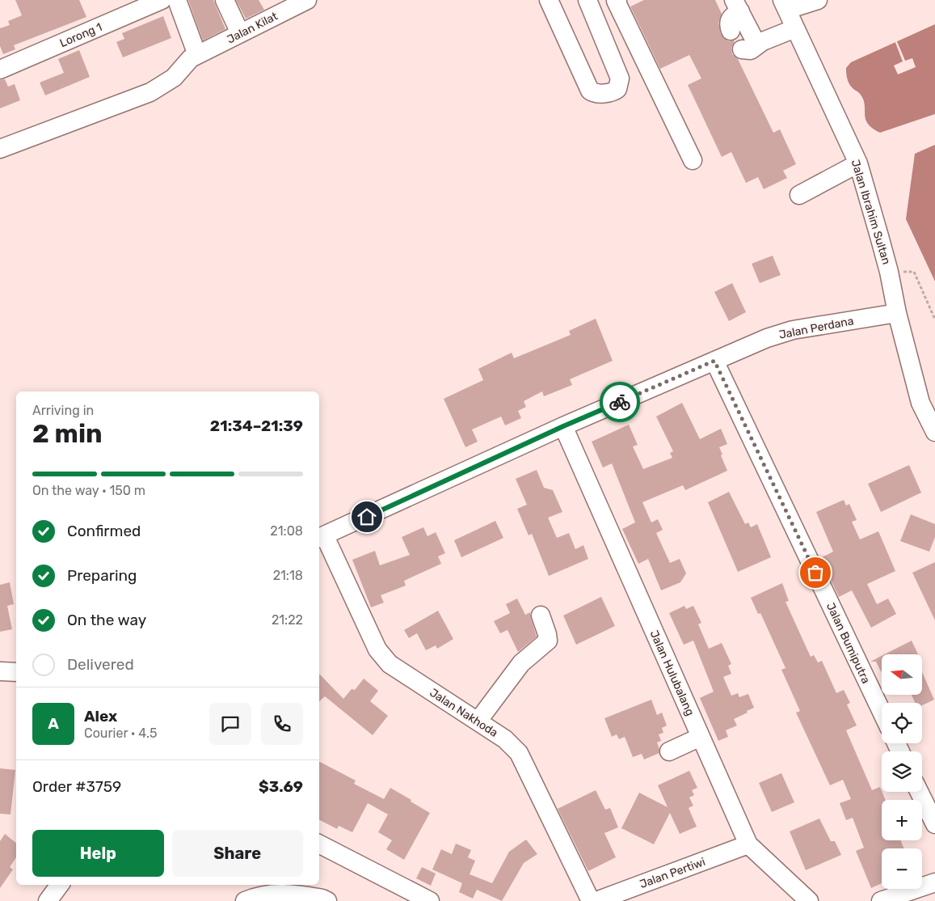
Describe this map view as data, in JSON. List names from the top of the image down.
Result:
{
  "streets": {
    "street": [
      "Jalan Kilat",
      "Lorong 1",
      "Jalan Ibrahim Sultan",
      "Jalan Perdana",
      "Jalan Bumiputra",
      "Jalan Hulubalang",
      "Jalan Nakhoda",
      "Jalan Pertiwi"
    ]
  },
  "crossings": [
    ["Jalan Ibrahim Sultan", "Jalan Perdana"],
    ["Jalan Perdana", "Jalan Bumiputra"],
    ["Jalan Perdana", "Jalan Hulubalang"],
    ["Jalan Perdana", "Jalan Nakhoda"],
    ["Jalan Hulubalang", "Jalan Pertiwi"]
  ],
  "north": "left",
  "page": {
    "heading": ["2 min", "Arriving in", "21:34–21:39"],
    "panel": [
      "Alex",
      "Courier · 4.5",
      "Order #3759",
      "$3.69"
    ],
    "bar": "On the way · 150 m",
    "list": [
      ["Confirmed", "21:08"],
      ["Preparing", "21:18"],
      ["On the way", "21:22"],
      "Delivered"
    ],
    "map_buttons": ["+", "−"],
    "round": "A",
    "buttons": ["Help", "Share"]
  }
}
